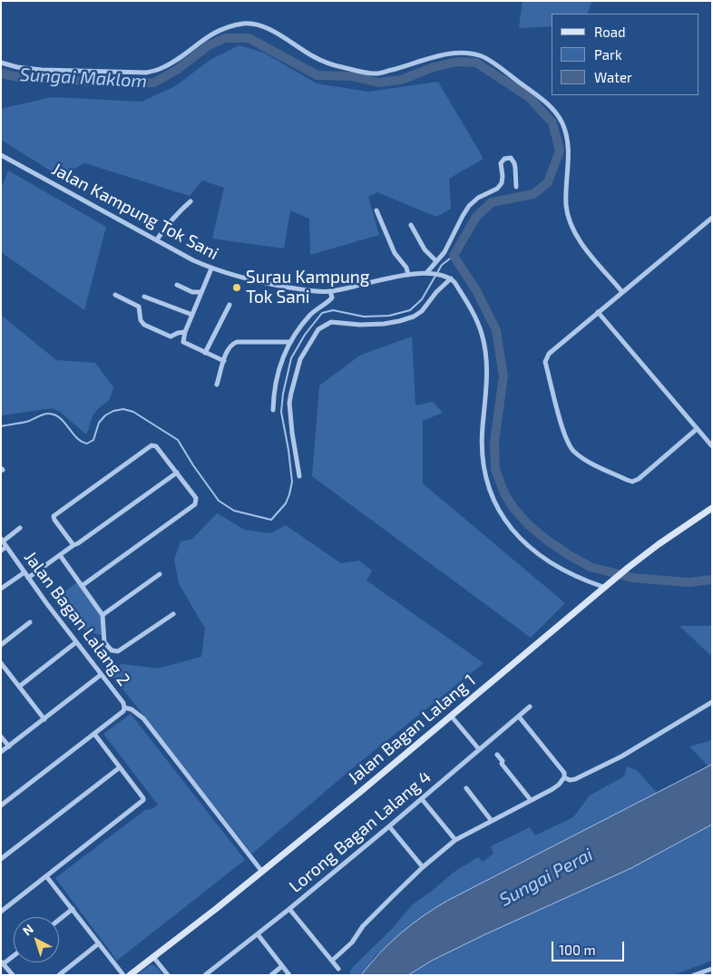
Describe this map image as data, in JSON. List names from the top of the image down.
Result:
{
  "streets": {
    "main road": ["Jalan Bagan Lalang 1"],
    "street": ["Jalan Kampung Tok Sani", "Jalan Bagan Lalang 2", "Lorong Bagan Lalang 4"]
  },
  "water": ["Sungai Maklom", "Sungai Perai"],
  "places": ["Surau Kampung Tok Sani"],
  "legend": ["Road", "Park", "Water"],
  "scale_bar": "100 m",
  "north": "top left"
}
